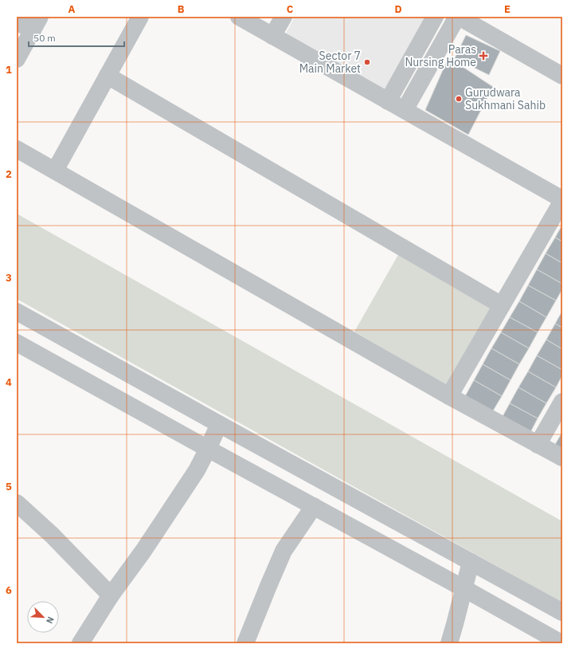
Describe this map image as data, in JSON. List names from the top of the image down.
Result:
{
  "places": {
    "health": ["Paras Nursing Home"],
    "other": ["Sector 7 Main Market", "Gurudwara Sukhmani Sahib"]
  },
  "scale_bar": "50 m",
  "north": "bottom right",
  "grid": {
    "columns": [
      "A",
      "B",
      "C",
      "D",
      "E"
    ],
    "rows": [
      "1",
      "2",
      "3",
      "4",
      "5",
      "6"
    ]
  }
}
